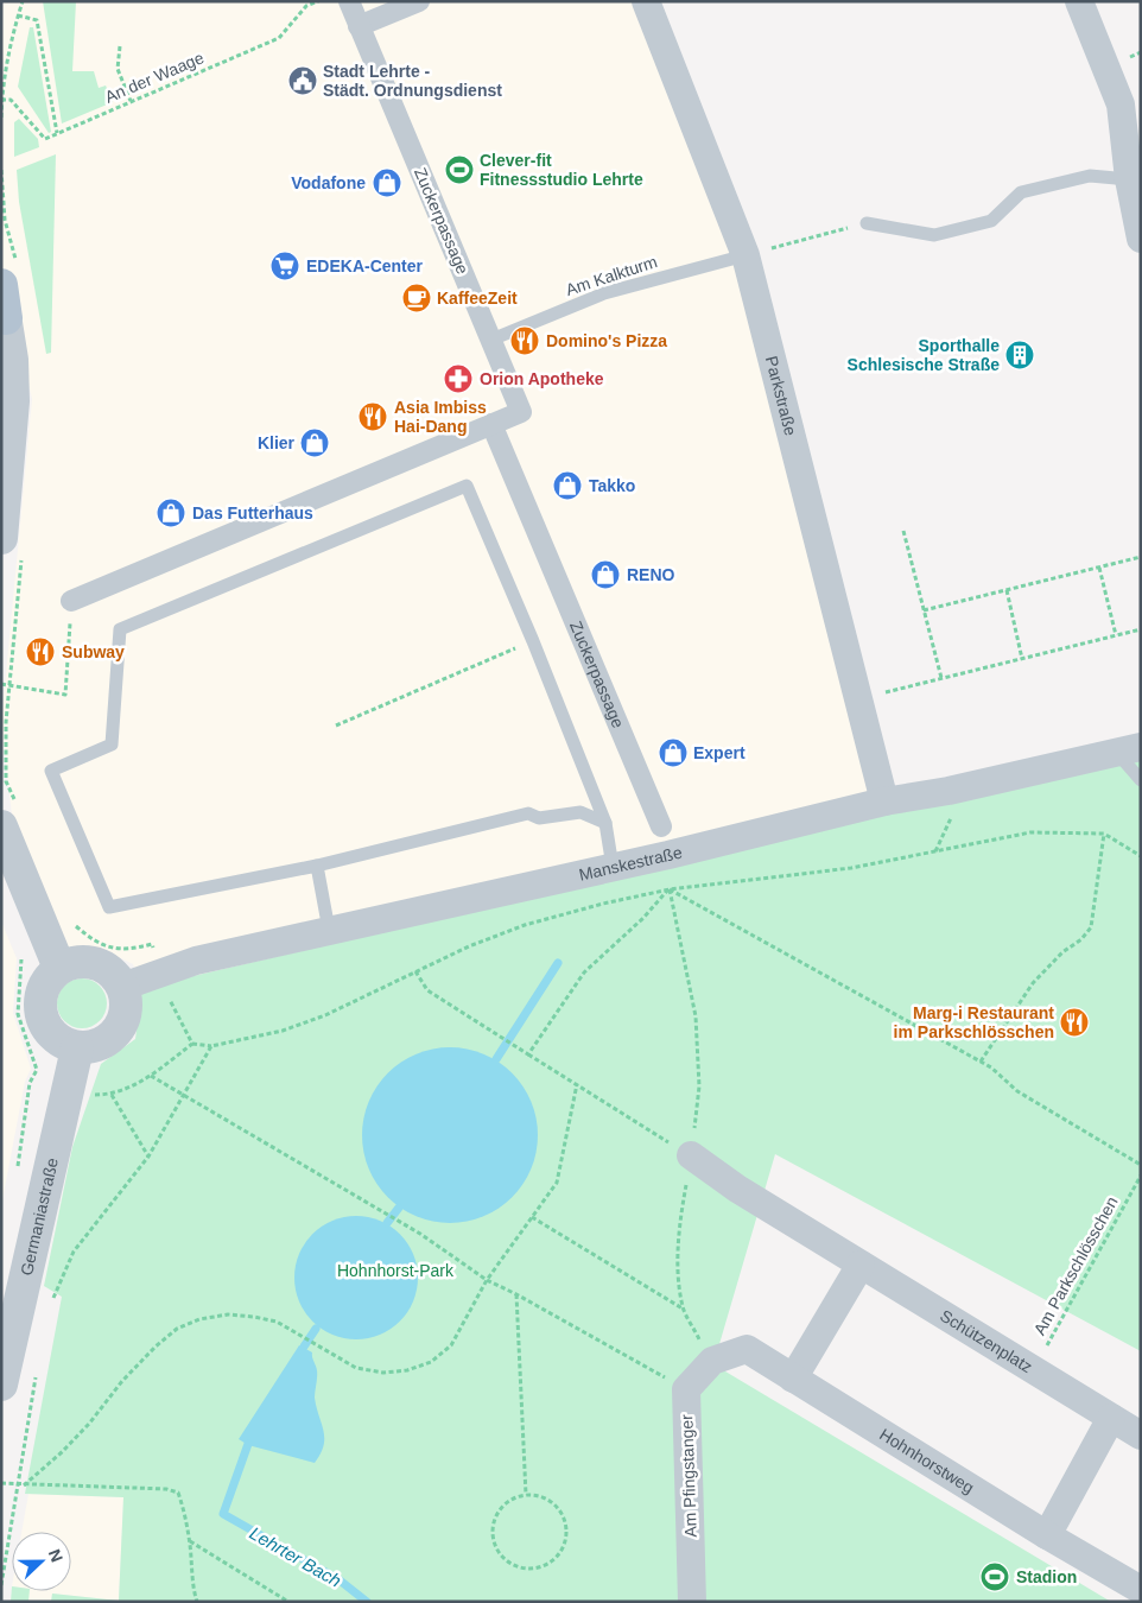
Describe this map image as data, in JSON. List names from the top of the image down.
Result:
{
  "streets": {
    "street": [
      "Zuckerpassage",
      "Parkstraße",
      "Manskestraße",
      "Germaniastraße",
      "Schützenplatz",
      "Hohnhorstweg",
      "Am Pfingstanger"
    ],
    "lane": ["Am Kalkturm"],
    "path": ["An der Waage", "Am Parkschlösschen"]
  },
  "crossings": [
    ["Zuckerpassage", "Am Kalkturm"],
    ["Am Kalkturm", "Parkstraße"],
    ["Parkstraße", "Manskestraße"],
    ["Manskestraße", "Germaniastraße"],
    ["Am Parkschlösschen", "Schützenplatz"]
  ],
  "water": ["Lehrter Bach"],
  "parks": ["Hohnhorst-Park"],
  "places": {
    "public building": ["Stadt Lehrte - Städt. Ordnungsdienst"],
    "sports": ["Clever-fit Fitnessstudio Lehrte", "Stadion"],
    "shop": [
      "Vodafone",
      "Klier",
      "Takko",
      "Das Futterhaus",
      "RENO",
      "Expert"
    ],
    "supermarket": ["EDEKA-Center"],
    "cafe": ["KaffeeZeit"],
    "restaurant": [
      "Domino's Pizza",
      "Asia Imbiss Hai-Dang",
      "Subway",
      "Marg-i Restaurant im Parkschlösschen"
    ],
    "building": ["Sporthalle Schlesische Straße"],
    "pharmacy": ["Orion Apotheke"]
  },
  "north": "right"
}
